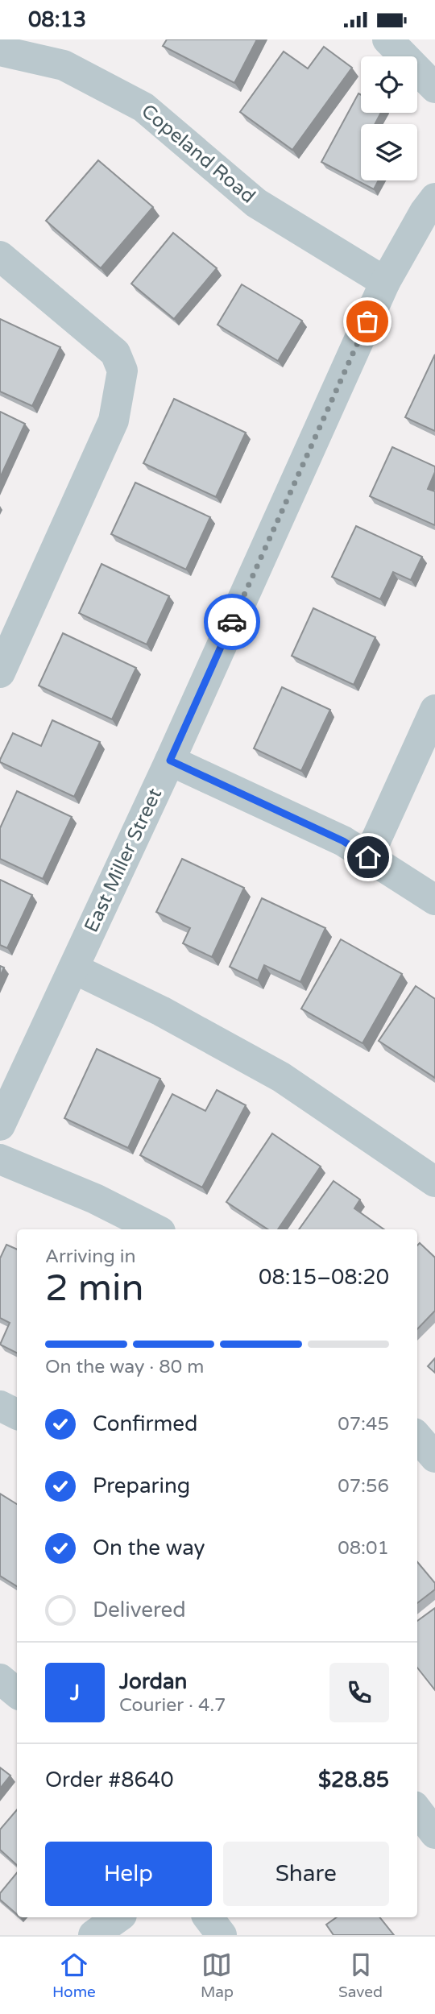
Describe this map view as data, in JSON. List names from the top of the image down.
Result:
{
  "streets": {
    "street": ["Copeland Road", "East Miller Street"]
  },
  "crossings": [
    ["Copeland Road", "East Miller Street"]
  ],
  "page": {
    "status": "08:13",
    "heading": ["2 min", "Arriving in", "08:15–08:20"],
    "panel": [
      "Jordan",
      "Courier · 4.7",
      "Order #8640",
      "$28.85"
    ],
    "bar": "On the way · 80 m",
    "list": [
      ["Confirmed", "07:45"],
      ["Preparing", "07:56"],
      ["On the way", "08:01"],
      "Delivered"
    ],
    "round": "J",
    "buttons": ["Help", "Share"],
    "tabs": ["Home", "Map", "Saved"]
  }
}
